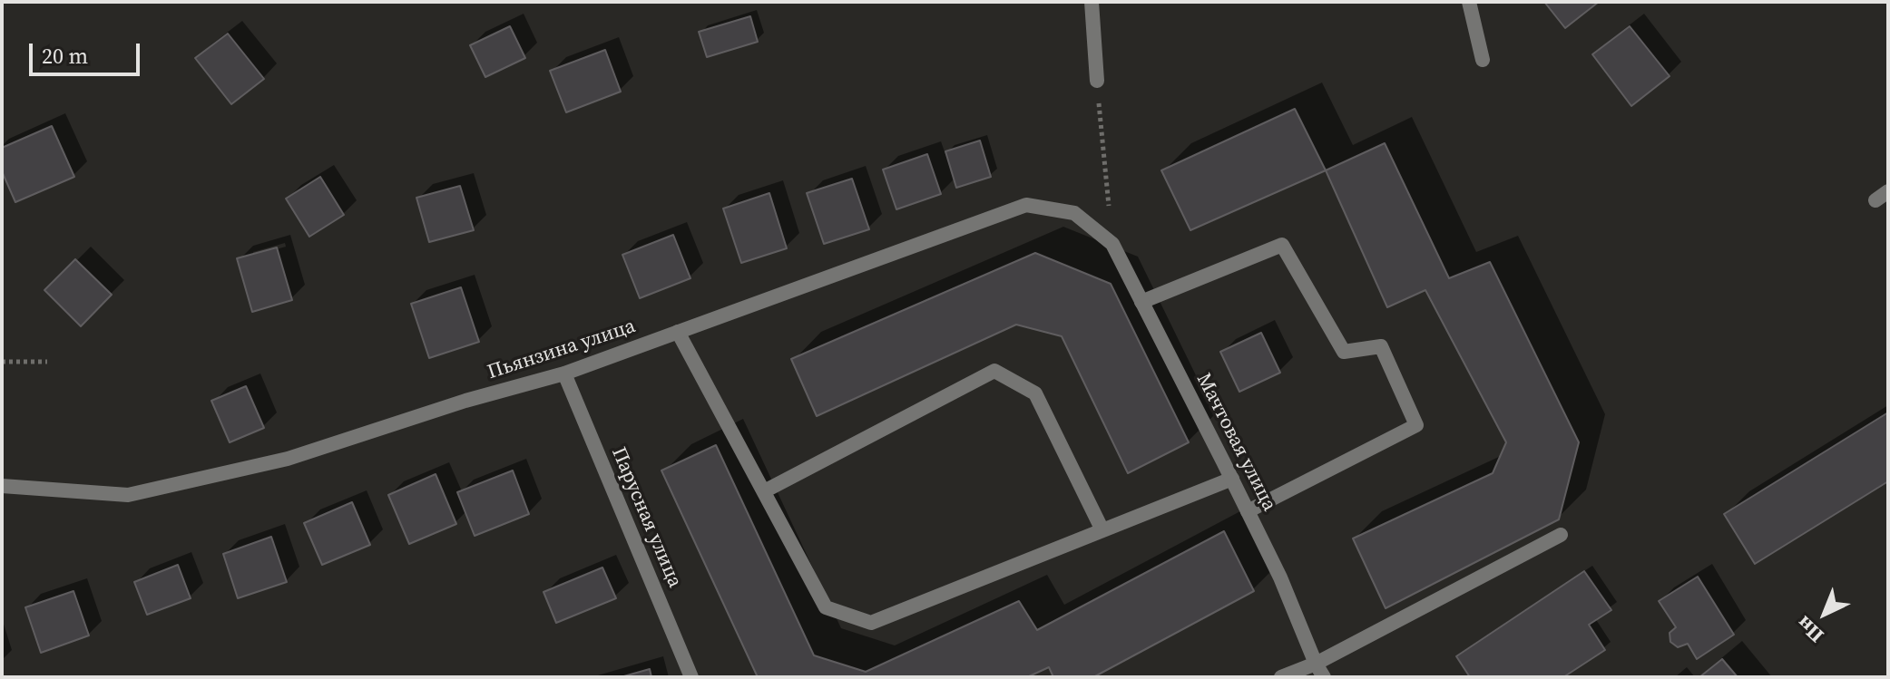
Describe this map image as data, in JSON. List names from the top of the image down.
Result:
{
  "streets": {
    "street": ["Пьянзина улица", "Мачтовая улица", "Парусная улица"]
  },
  "crossings": [
    ["Пьянзина улица", "Мачтовая улица"],
    ["Пьянзина улица", "Парусная улица"]
  ],
  "scale_bar": "20 m",
  "north": "bottom left"
}
